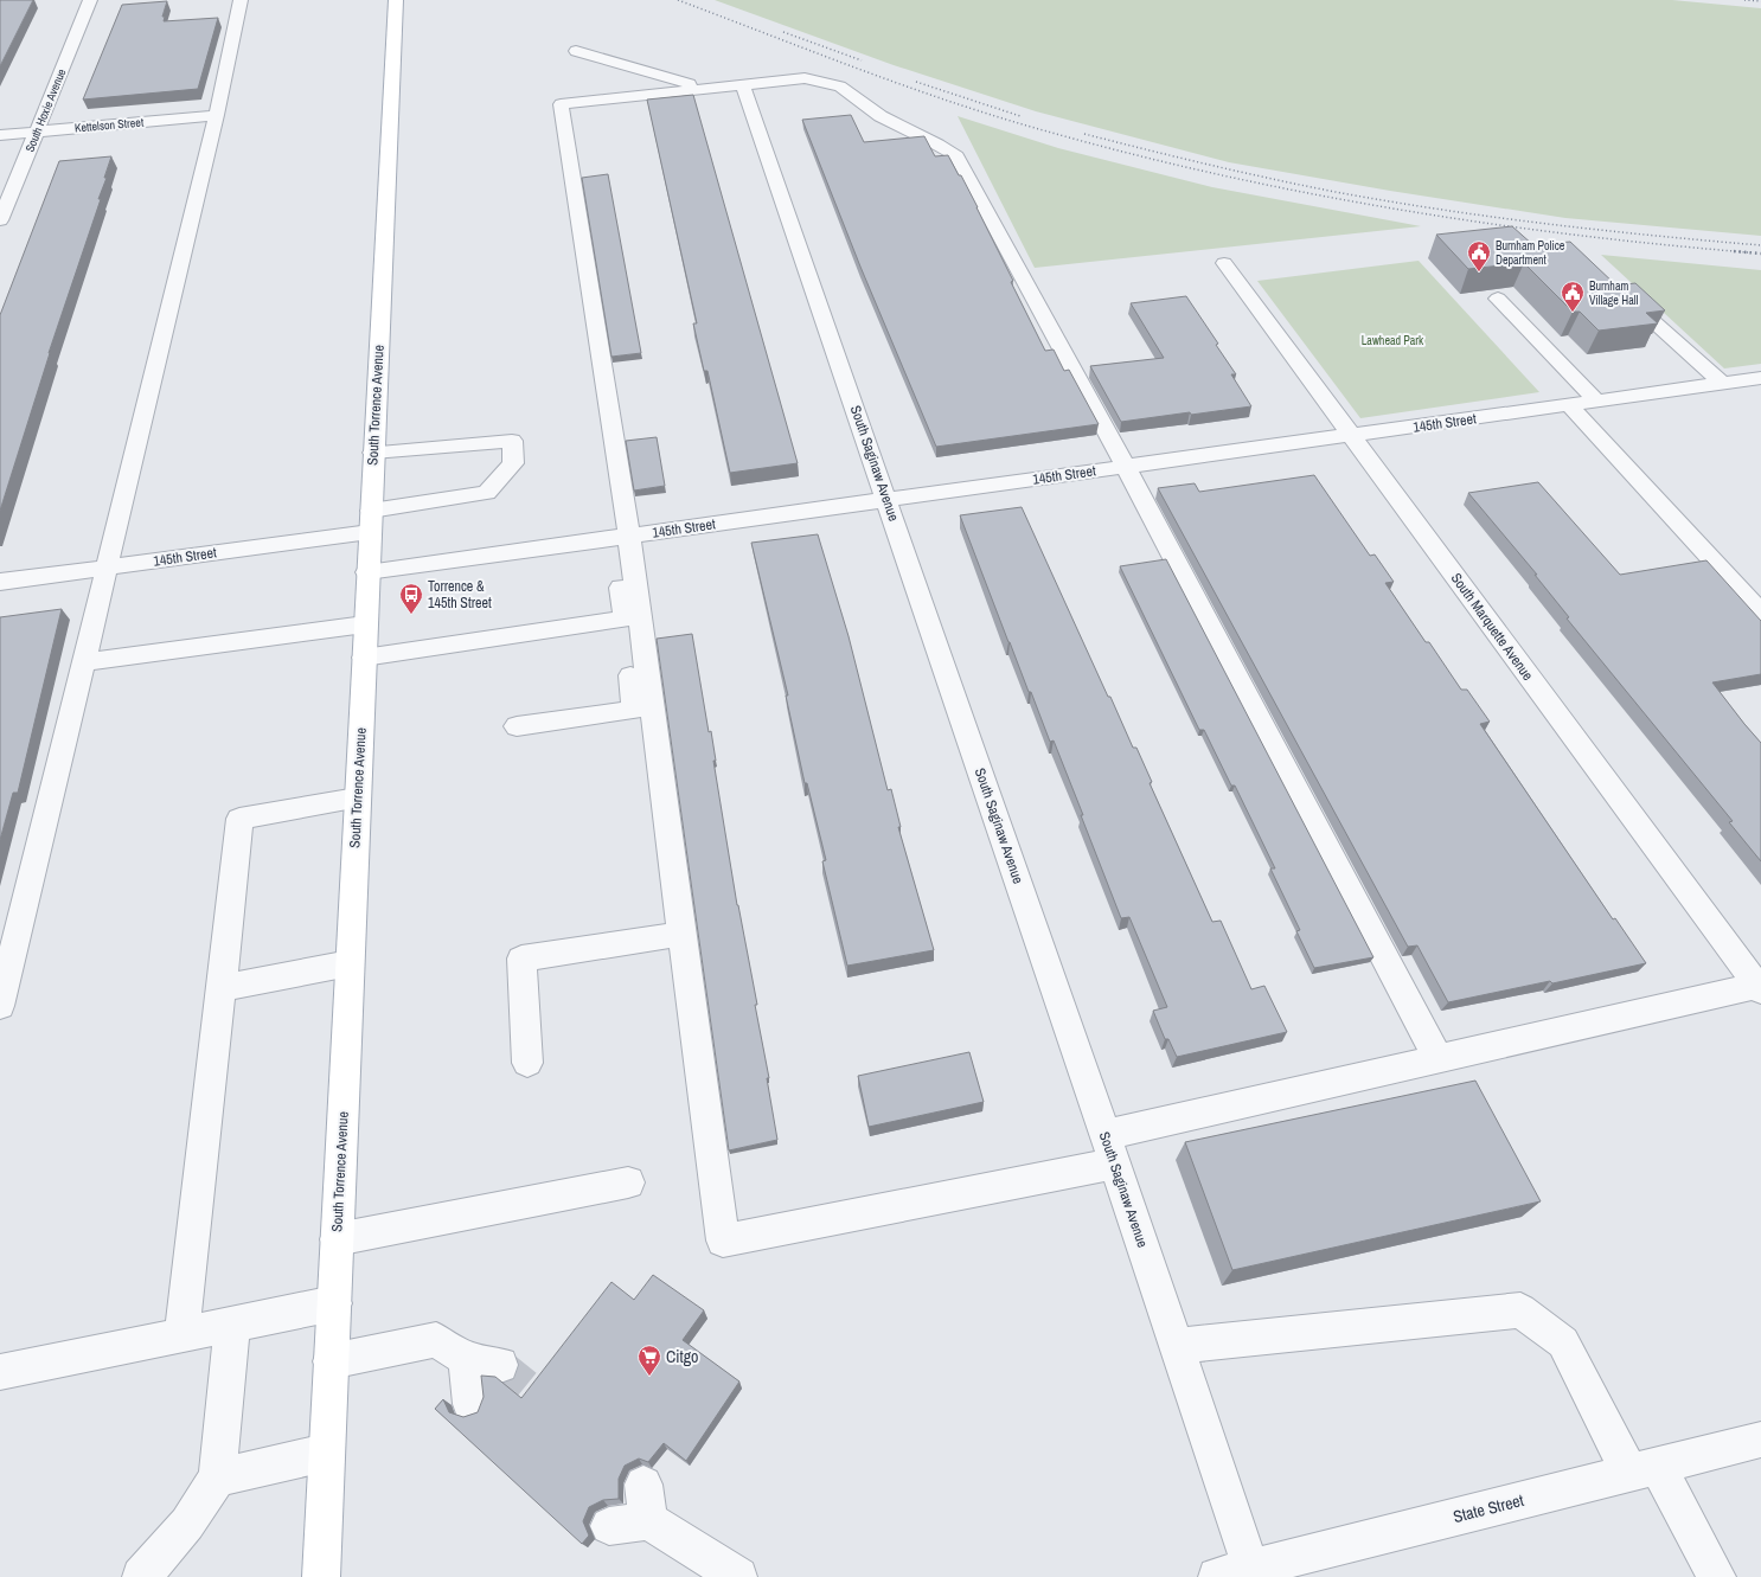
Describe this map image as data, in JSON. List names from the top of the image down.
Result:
{
  "streets": {
    "main road": ["South Torrence Avenue"],
    "street": [
      "South Hoxie Avenue",
      "Kettelson Street",
      "145th Street",
      "South Saginaw Avenue",
      "South Marquette Avenue",
      "State Street"
    ]
  },
  "crossings": [
    ["South Hoxie Avenue", "Kettelson Street"],
    ["South Torrence Avenue", "145th Street"],
    ["145th Street", "South Saginaw Avenue"],
    ["145th Street", "South Marquette Avenue"],
    ["South Saginaw Avenue", "State Street"]
  ],
  "parks": ["Lawhead Park"],
  "places": {
    "public building": ["Burnham Police Department", "Burnham Village Hall"],
    "bus stop": ["Torrence & 145th Street"],
    "supermarket": ["Citgo"]
  }
}
